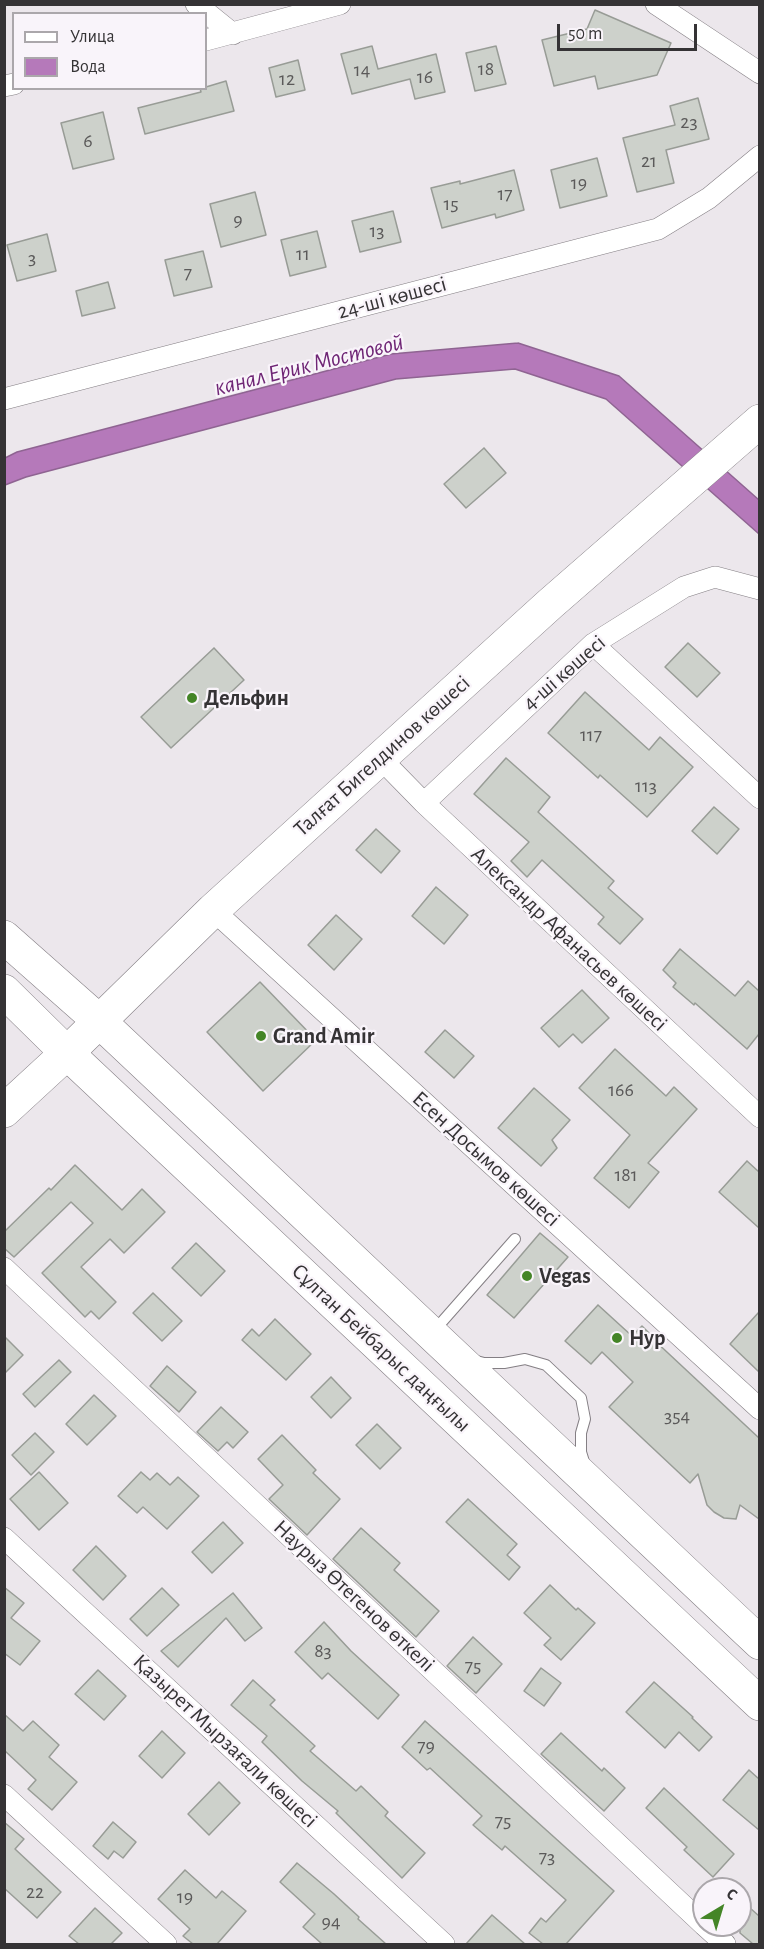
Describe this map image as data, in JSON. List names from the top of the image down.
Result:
{
  "streets": {
    "main road": ["Талғат Бигелдинов көшесі", "Сұлтан Бейбарыс даңғылы"],
    "street": [
      "24-ші көшесі",
      "4-ші көшесі",
      "Александр Афанасьев көшесі",
      "Есен Досымов көшесі",
      "Наурыз Өтегенов өткелі",
      "Қазырет Мырзағали көшесі"
    ]
  },
  "crossings": [
    ["4-ші көшесі", "Александр Афанасьев көшесі"],
    ["Талғат Бигелдинов көшесі", "Александр Афанасьев көшесі"],
    ["Талғат Бигелдинов көшесі", "Есен Досымов көшесі"],
    ["Талғат Бигелдинов көшесі", "Сұлтан Бейбарыс даңғылы"]
  ],
  "water": ["канал Ерик Мостовой"],
  "places": [
    "Дельфин",
    "Grand Amir",
    "Vegas",
    "Нур"
  ],
  "house_numbers": [
    "18",
    "14",
    "16",
    "12",
    "23",
    "6",
    "21",
    "19",
    "17",
    "15",
    "9",
    "13",
    "11",
    "3",
    "7",
    "117",
    "113",
    "166",
    "181",
    "354",
    "83",
    "75",
    "79",
    "75",
    "73",
    "22",
    "19",
    "94"
  ],
  "legend": ["Улица", "Вода"],
  "scale_bar": "50 m",
  "north": "top right"
}
